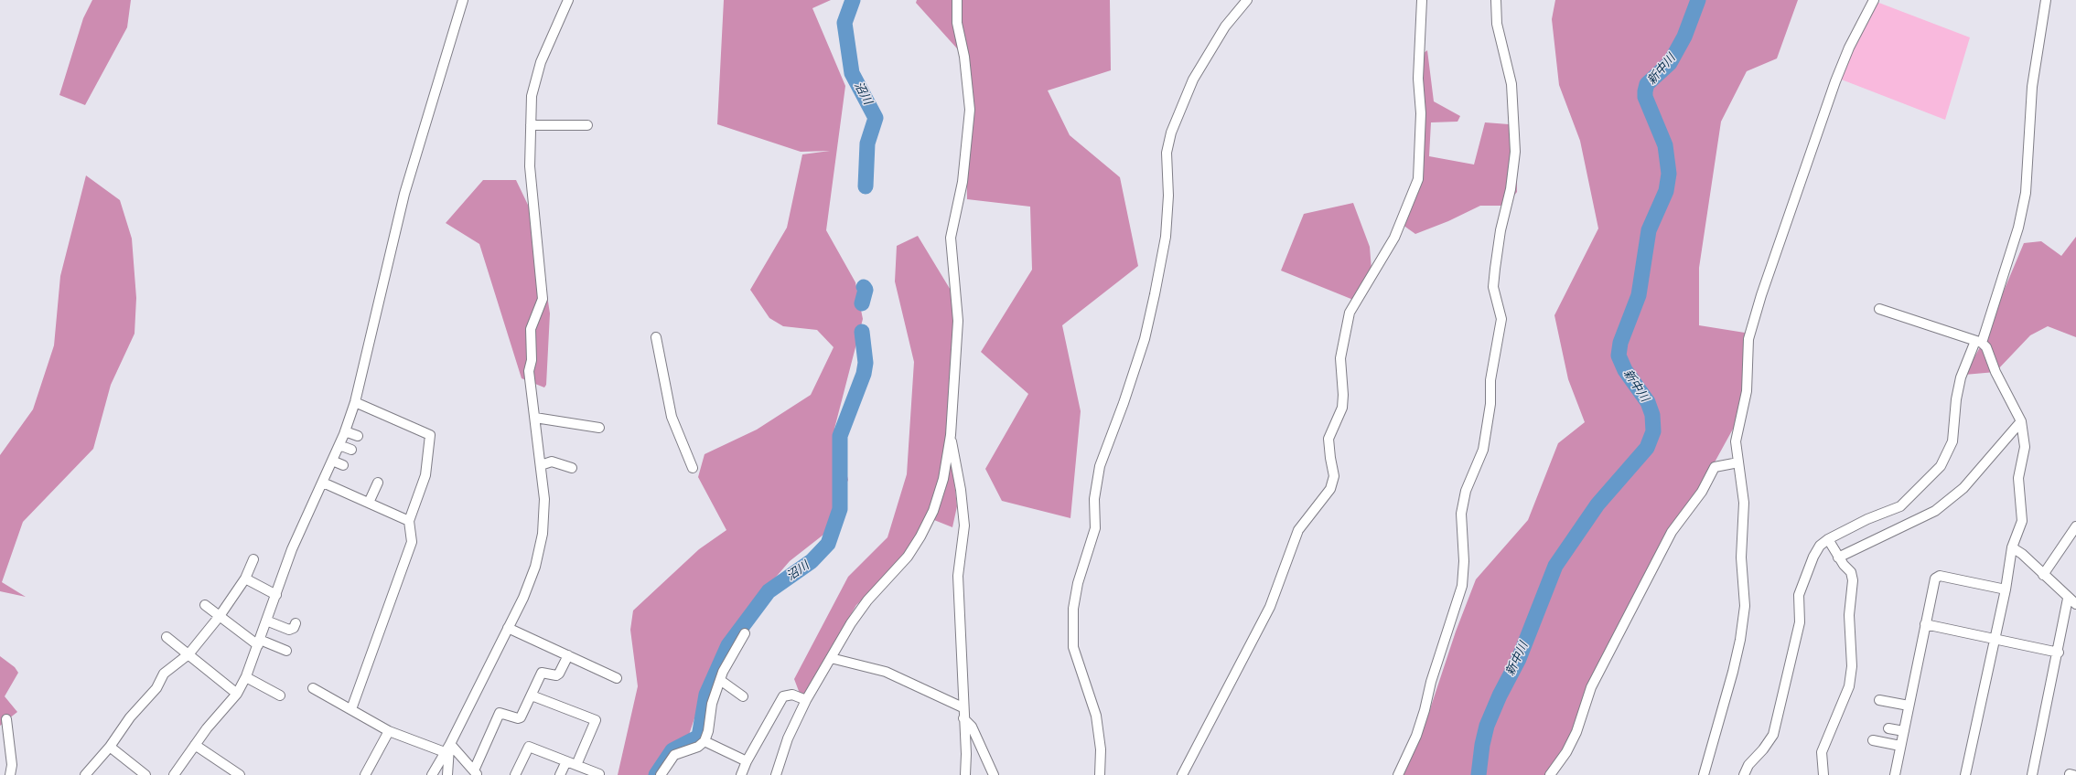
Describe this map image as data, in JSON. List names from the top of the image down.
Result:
{
  "water": ["新中川", "沼川"]
}
